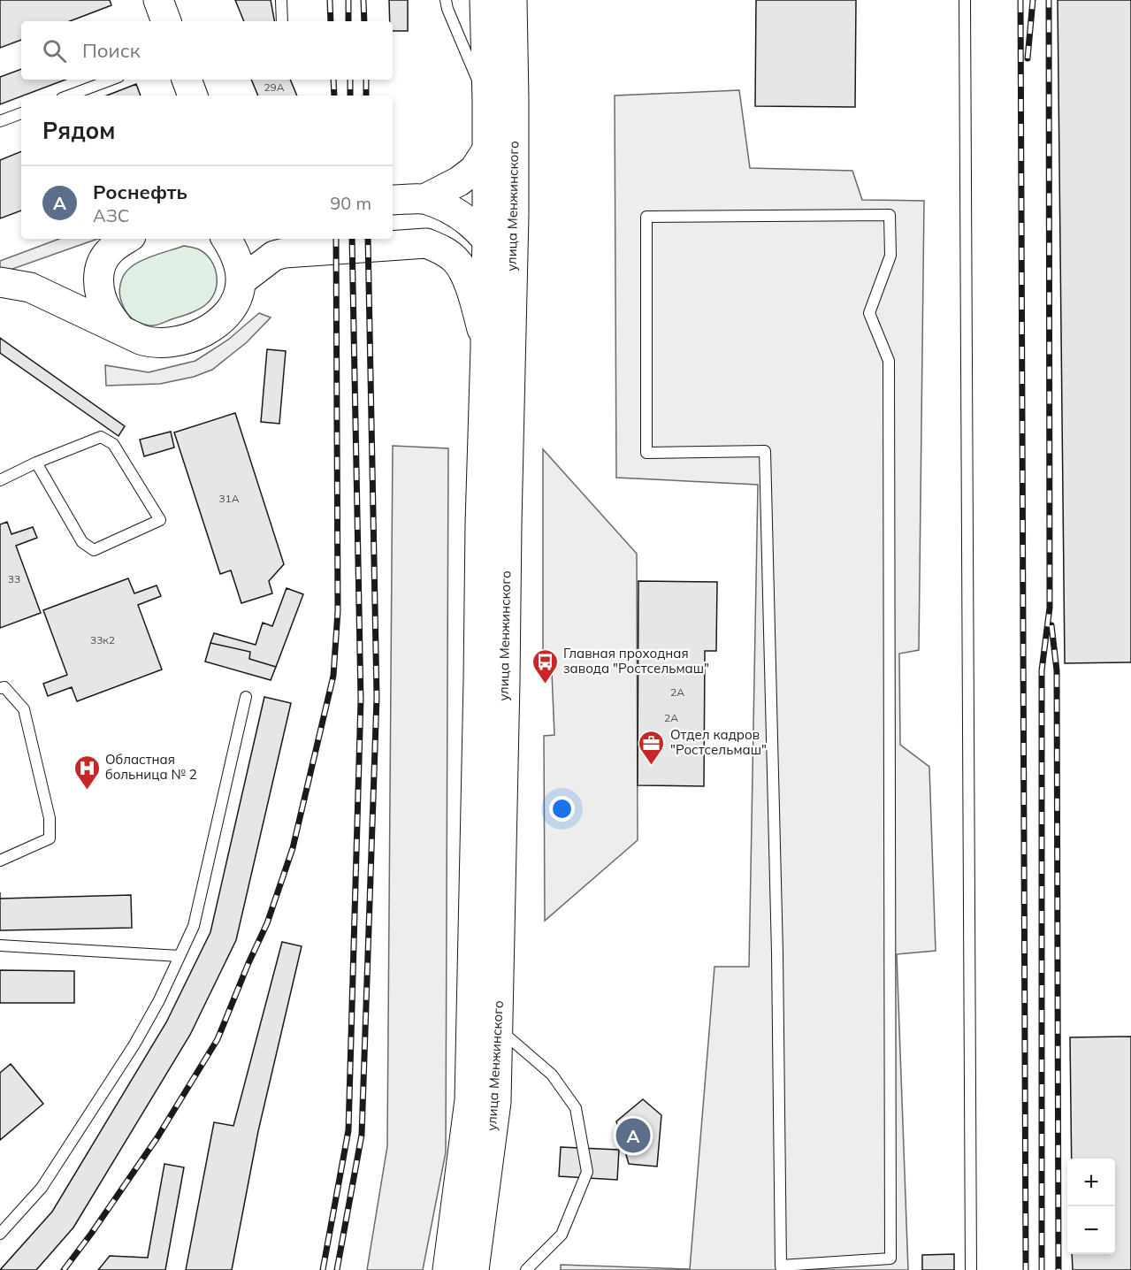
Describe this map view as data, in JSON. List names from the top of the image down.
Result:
{
  "streets": {
    "main road": ["улица Менжинского"]
  },
  "places": {
    "bus stop": ["Главная проходная завода \"Ростсельмаш\""],
    "office": ["Отдел кадров \"Ростсельмаш\""],
    "hospital": ["Областная больница № 2"]
  },
  "house_numbers": [
    "29А",
    "31А",
    "33",
    "33к2",
    "2А",
    "2А"
  ],
  "page": {
    "search": "Поиск",
    "heading": "Рядом",
    "list": [
      {
        "mark": "A",
        "name": "Роснефть",
        "note": "АЗС",
        "value": "90 m"
      }
    ],
    "pins": "A",
    "map_buttons": ["+", "−"]
  }
}
